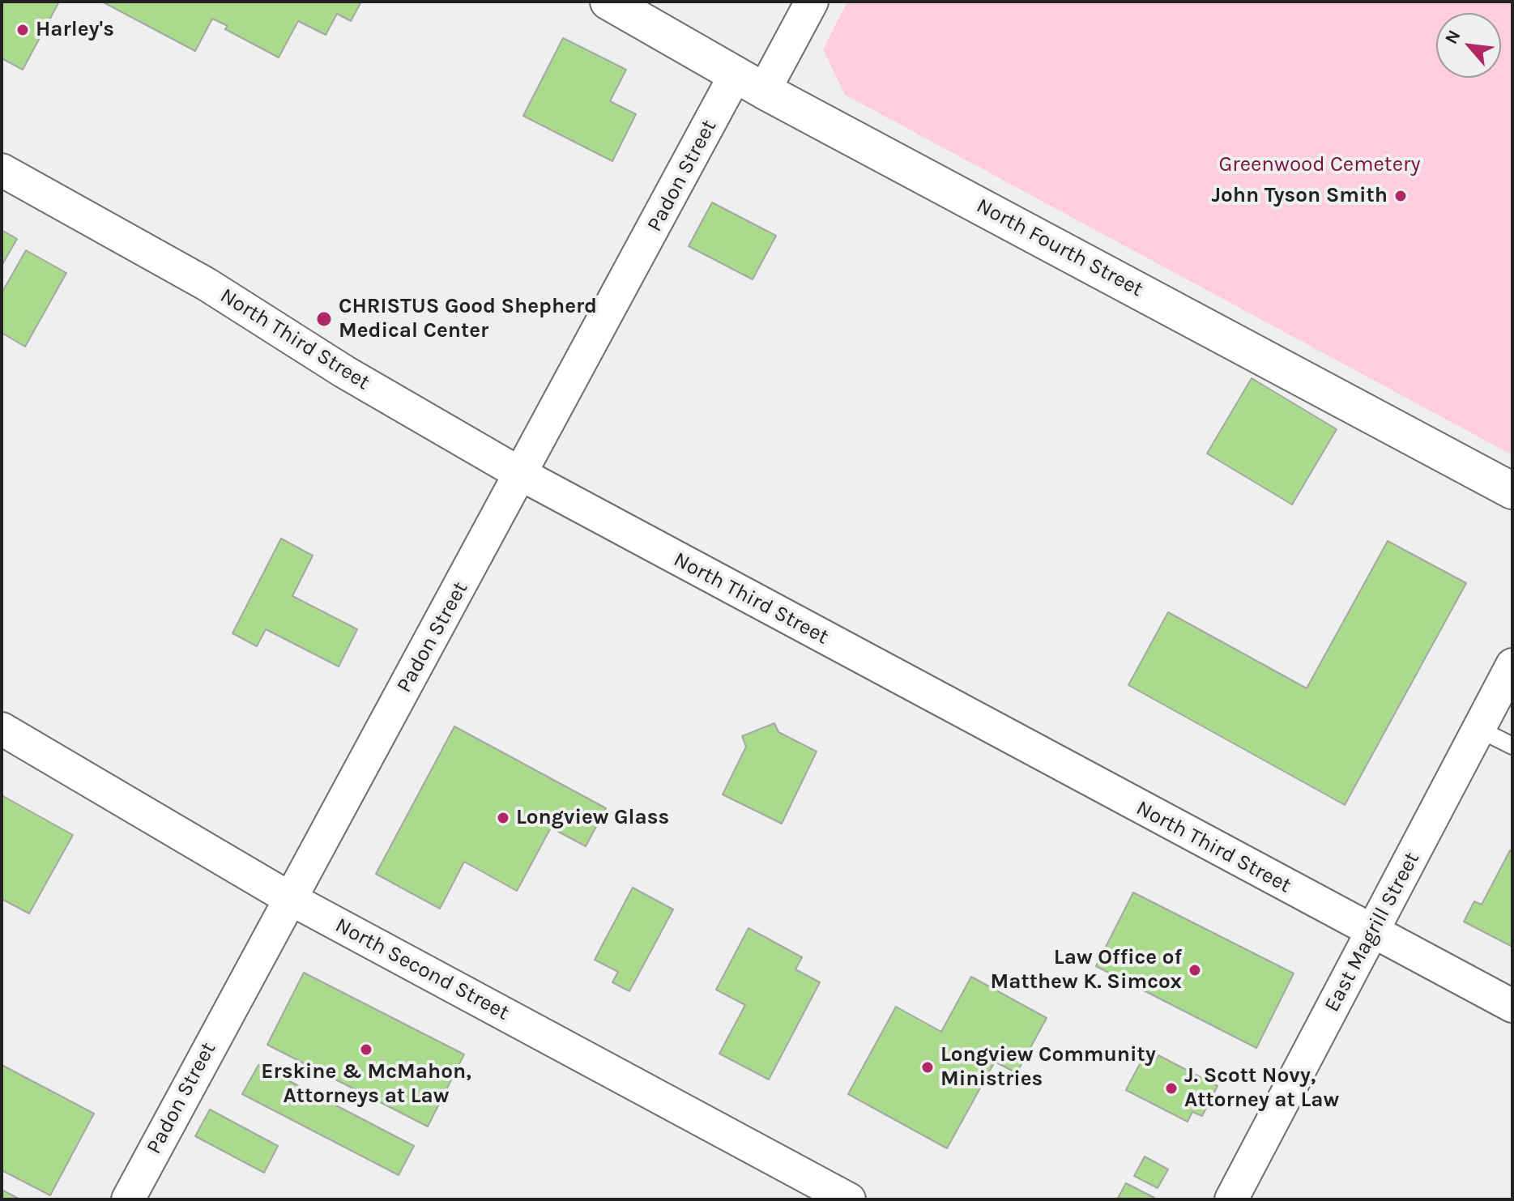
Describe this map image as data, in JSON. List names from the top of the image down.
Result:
{
  "streets": {
    "street": [
      "Padon Street",
      "North Fourth Street",
      "North Third Street",
      "East Magrill Street",
      "North Second Street"
    ]
  },
  "crossings": [
    ["Padon Street", "North Fourth Street"],
    ["Padon Street", "North Third Street"],
    ["Padon Street", "North Second Street"],
    ["North Third Street", "East Magrill Street"]
  ],
  "parks": ["Greenwood Cemetery"],
  "places": [
    "Harley's",
    "John Tyson Smith",
    "CHRISTUS Good Shepherd Medical Center",
    "Longview Glass",
    "Law Office of Matthew K. Simcox",
    "Erskine & McMahon, Attorneys at Law",
    "Longview Community Ministries",
    "J. Scott Novy, Attorney at Law"
  ],
  "north": "top left"
}
